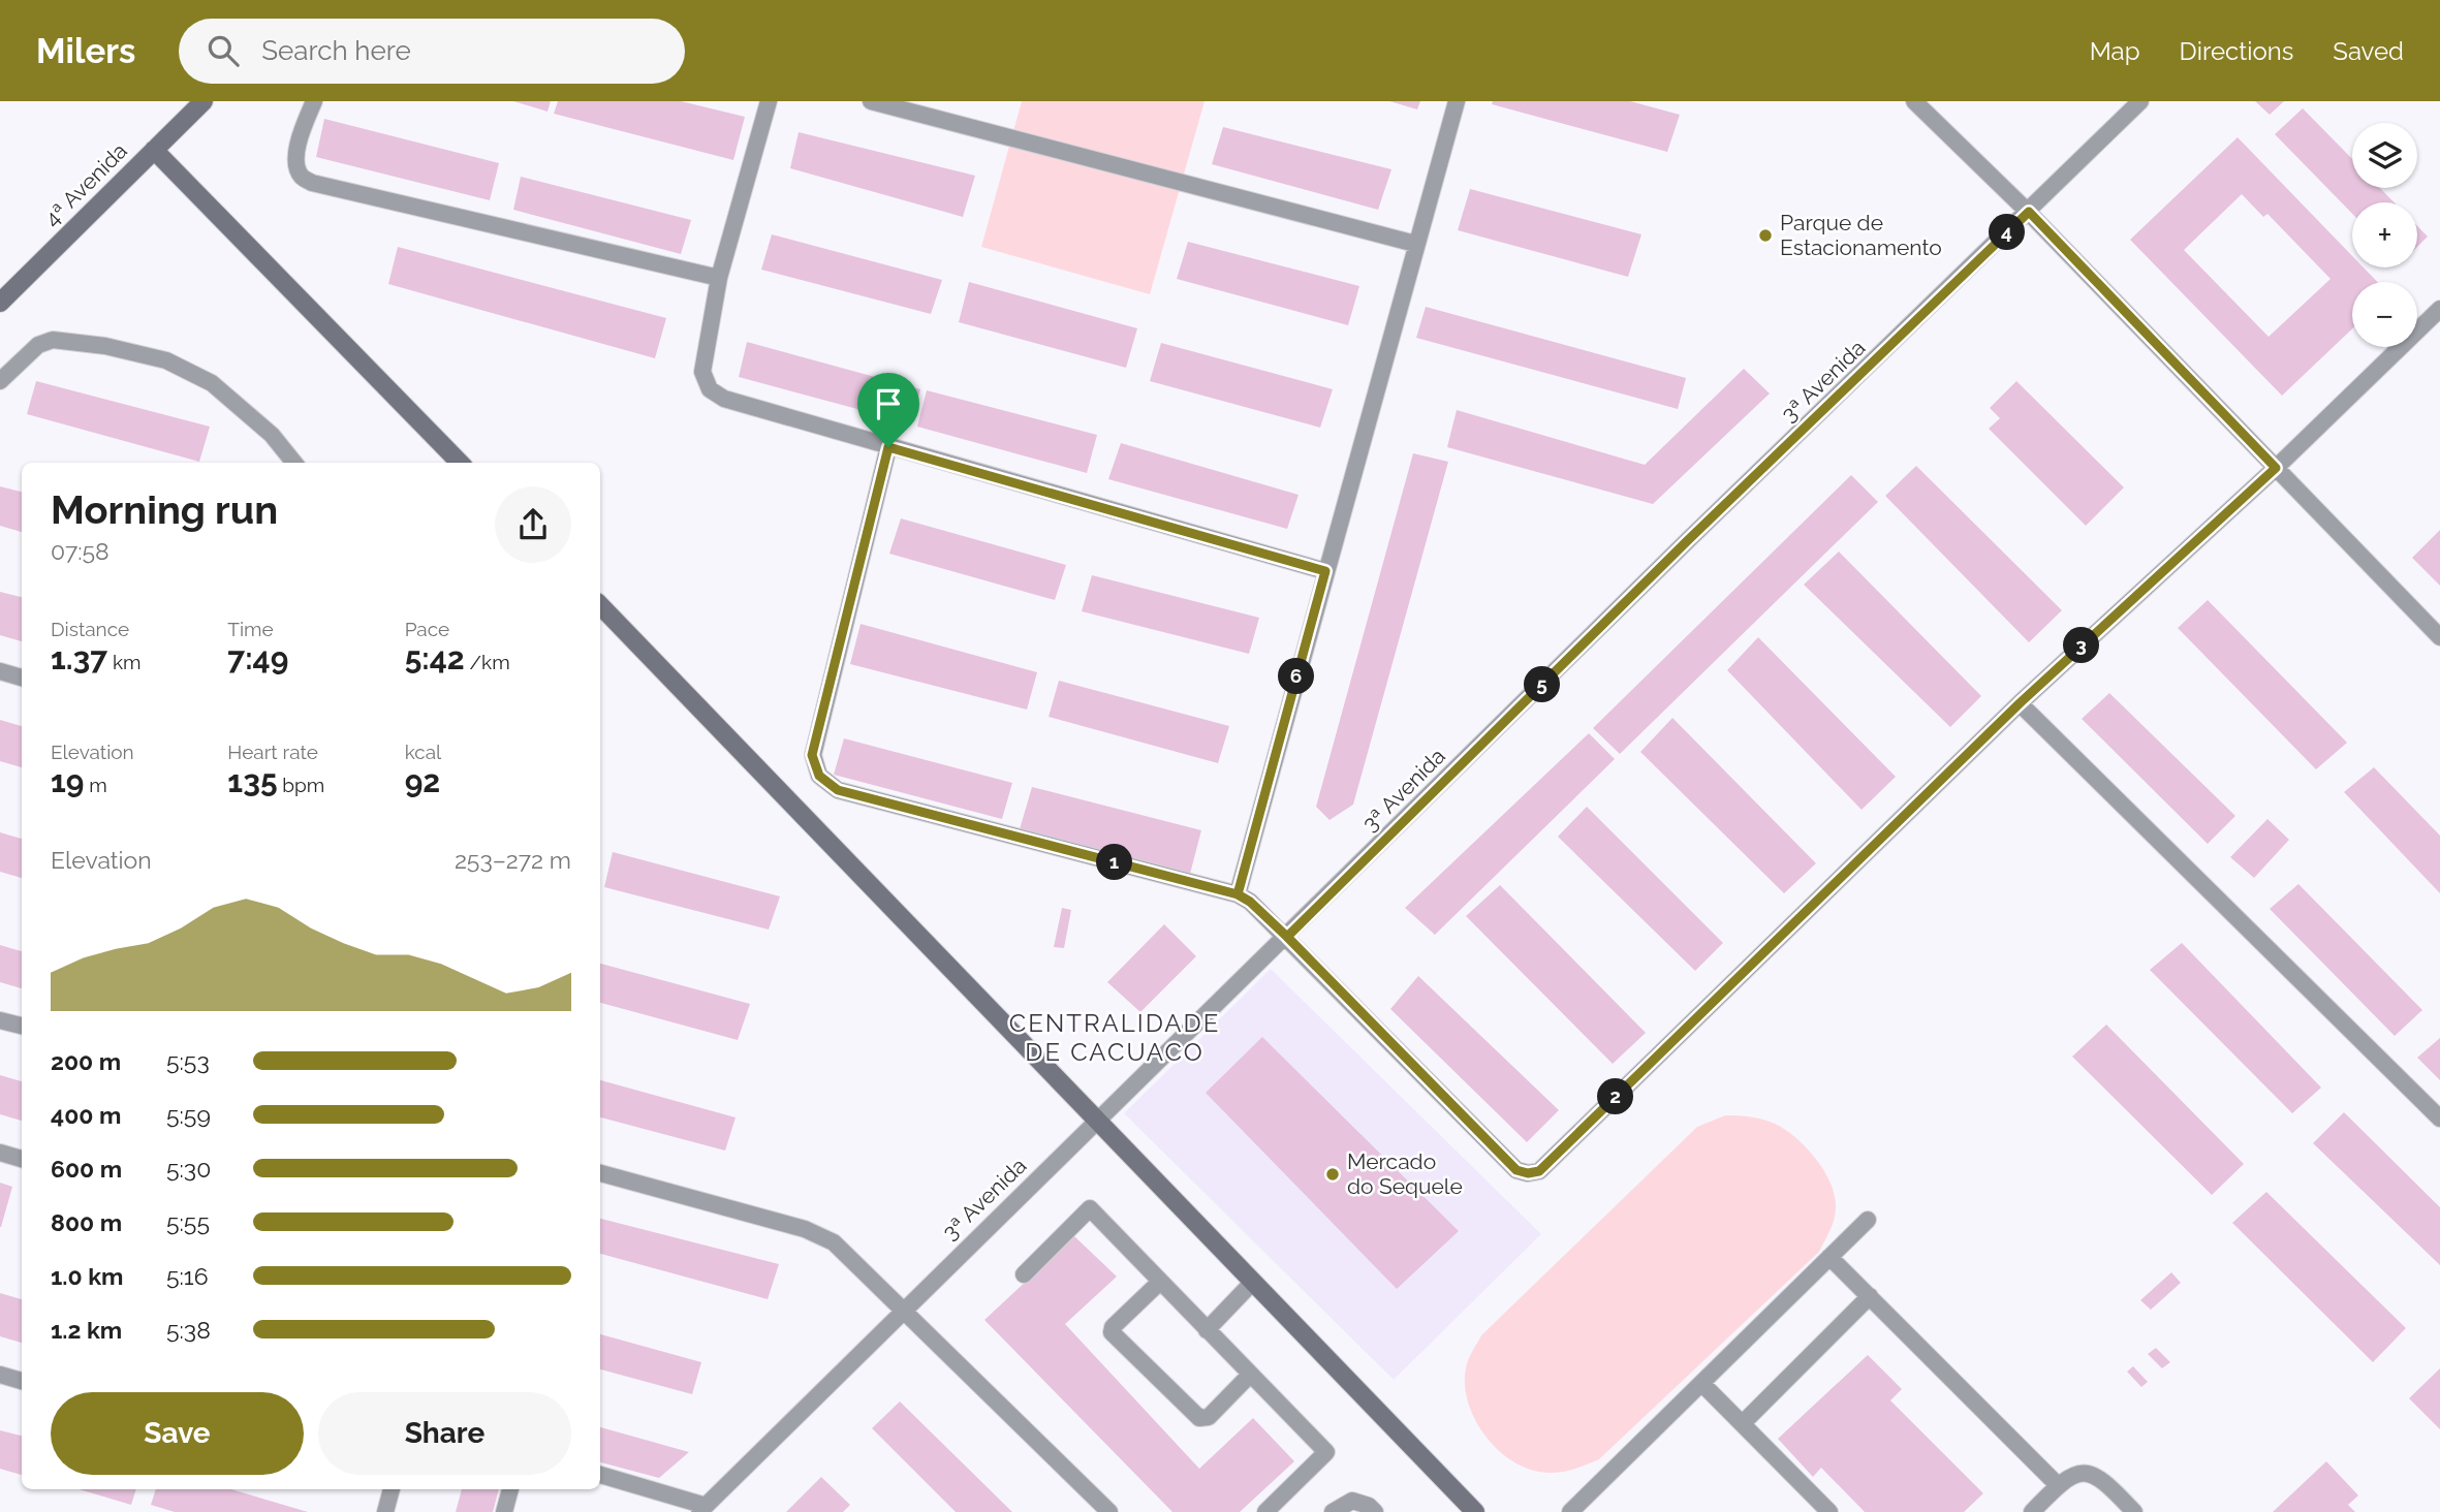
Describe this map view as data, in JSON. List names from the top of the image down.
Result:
{
  "streets": {
    "street": ["4ª Avenida", "3ª Avenida"]
  },
  "districts": ["CENTRALIDADE DE CACUACO"],
  "places": ["Parque de Estacionamento", "Mercado do Sequele"],
  "page": {
    "header": "Milers",
    "search": "Search here",
    "nav": ["Map", "Directions", "Saved"],
    "map_buttons": ["+", "−"],
    "pins": [
      "4",
      "3",
      "6",
      "5",
      "1",
      "2"
    ],
    "heading": ["Morning run", "07:58"],
    "stats": [
      ["Distance", "1.37 km"],
      ["Time", "7:49"],
      ["Pace", "5:42 /km"],
      ["Elevation", "19 m"],
      ["Heart rate", "135 bpm"],
      ["kcal", "92"]
    ],
    "chart": ["Elevation", "253–272 m"],
    "list": [
      {
        "name": "200 m",
        "note": "5:53"
      },
      {
        "name": "400 m",
        "note": "5:59"
      },
      {
        "name": "600 m",
        "note": "5:30"
      },
      {
        "name": "800 m",
        "note": "5:55"
      },
      {
        "name": "1.0 km",
        "note": "5:16"
      },
      {
        "name": "1.2 km",
        "note": "5:38"
      }
    ],
    "buttons": ["Save", "Share"]
  }
}
